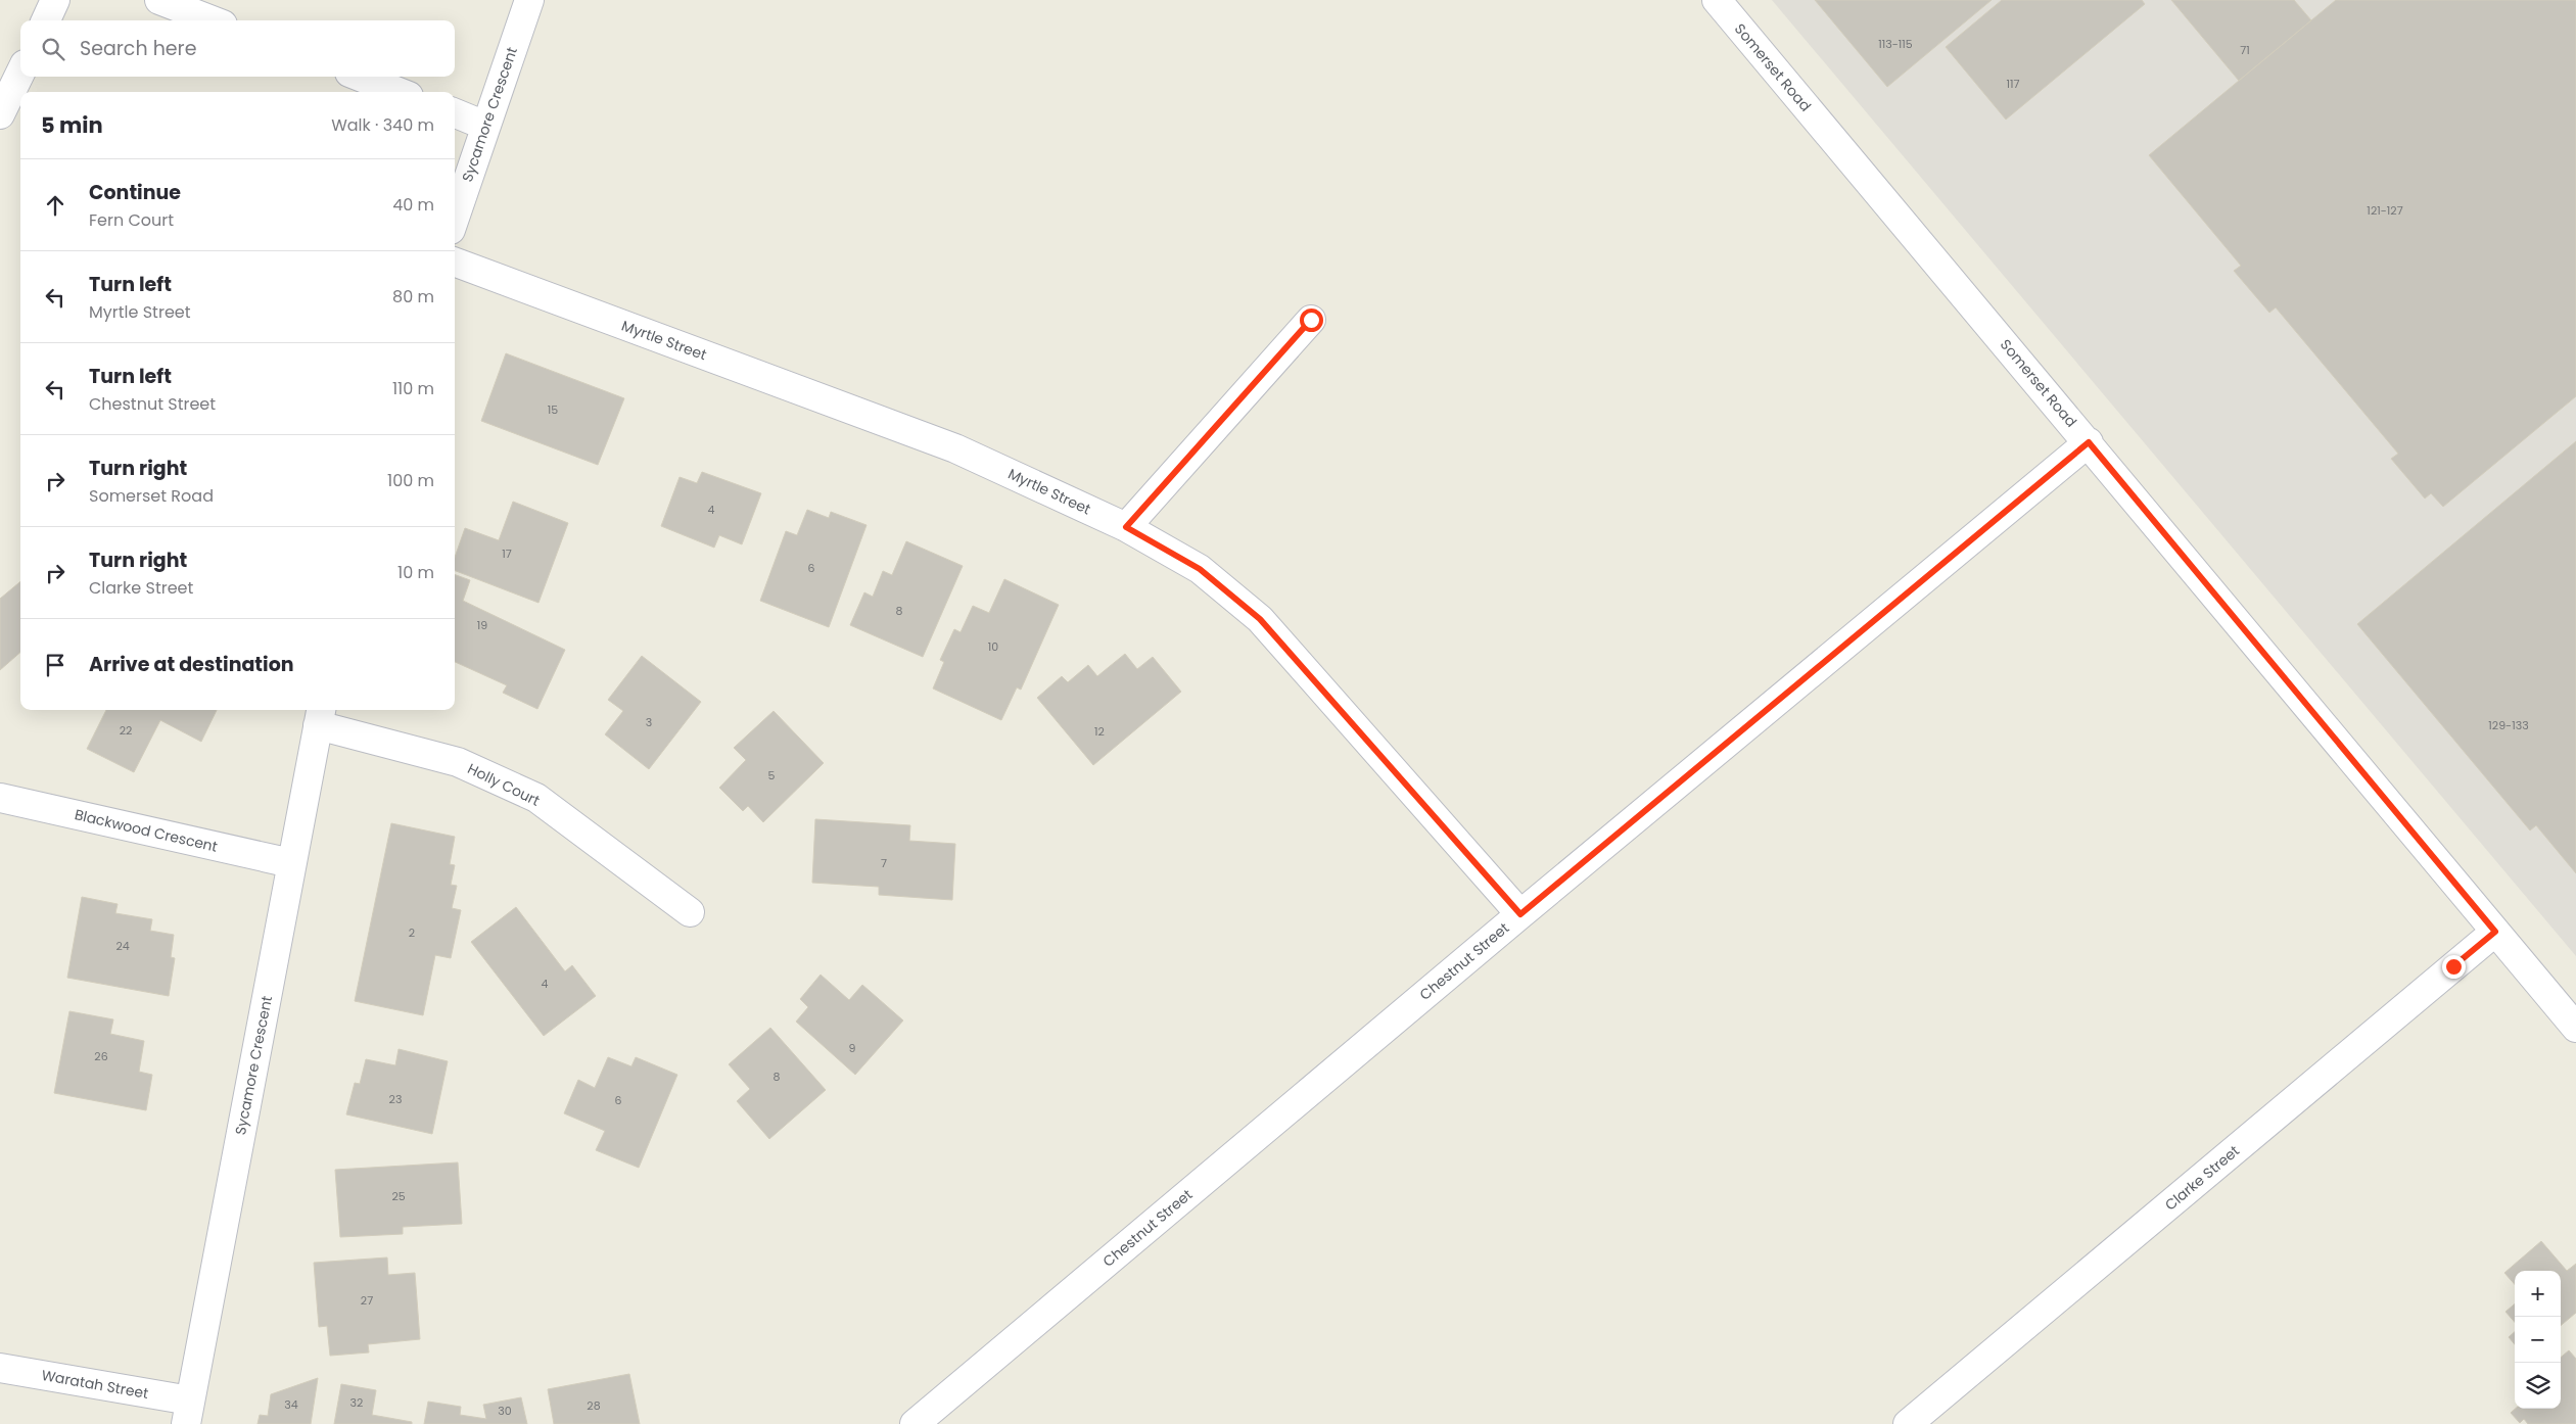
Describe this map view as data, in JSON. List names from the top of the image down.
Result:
{
  "streets": {
    "street": [
      "Somerset Road",
      "Sycamore Crescent",
      "Myrtle Street",
      "Holly Court",
      "Blackwood Crescent",
      "Chestnut Street",
      "Clarke Street",
      "Waratah Street"
    ]
  },
  "crossings": [
    ["Somerset Road", "Chestnut Street"],
    ["Somerset Road", "Clarke Street"],
    ["Sycamore Crescent", "Holly Court"],
    ["Sycamore Crescent", "Blackwood Crescent"],
    ["Sycamore Crescent", "Waratah Street"],
    ["Myrtle Street", "Chestnut Street"]
  ],
  "house_numbers": [
    "113-115",
    "71",
    "117",
    "121-127",
    "15",
    "4",
    "17",
    "6",
    "8",
    "19",
    "10",
    "3",
    "129-133",
    "22",
    "12",
    "5",
    "7",
    "2",
    "24",
    "4",
    "9",
    "26",
    "8",
    "23",
    "6",
    "25",
    "27",
    "32",
    "34",
    "28",
    "30"
  ],
  "page": {
    "search": "Search here",
    "heading": ["5 min", "Walk · 340 m"],
    "list": [
      ["Continue", "Fern Court", "40 m"],
      ["Turn left", "Myrtle Street", "80 m"],
      ["Turn left", "Chestnut Street", "110 m"],
      ["Turn right", "Somerset Road", "100 m"],
      ["Turn right", "Clarke Street", "10 m"],
      "Arrive at destination"
    ],
    "map_buttons": ["+", "−"]
  }
}
